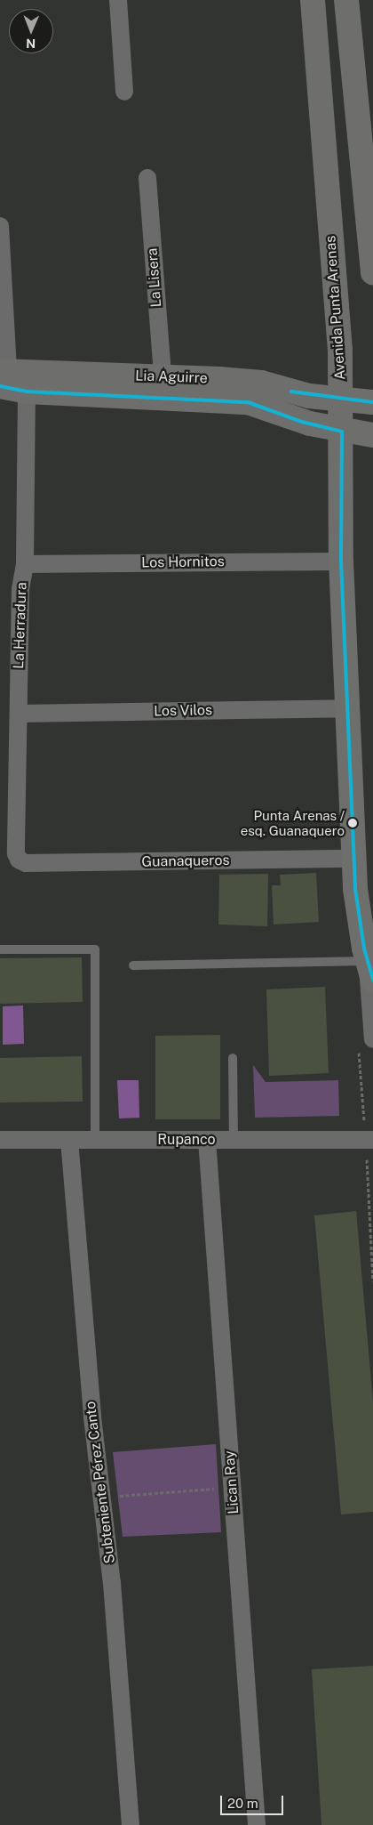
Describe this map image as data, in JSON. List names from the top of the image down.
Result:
{
  "streets": {
    "main road": ["Avenida Punta Arenas", "Lia Aguirre"],
    "street": [
      "La Lisera",
      "Los Hornitos",
      "La Herradura",
      "Los Vilos",
      "Guanaqueros",
      "Rupanco",
      "Subteniente Pérez Canto",
      "Lican Ray"
    ]
  },
  "crossings": [
    ["La Lisera", "Lia Aguirre"],
    ["Avenida Punta Arenas", "Lia Aguirre"],
    ["Avenida Punta Arenas", "Los Hornitos"],
    ["Avenida Punta Arenas", "Los Vilos"],
    ["Avenida Punta Arenas", "Guanaqueros"],
    ["Lia Aguirre", "La Herradura"],
    ["Los Hornitos", "La Herradura"],
    ["La Herradura", "Los Vilos"],
    ["La Herradura", "Guanaqueros"],
    ["Rupanco", "Subteniente Pérez Canto"],
    ["Rupanco", "Lican Ray"]
  ],
  "places": ["Punta Arenas / esq. Guanaquero"],
  "scale_bar": "20 m",
  "north": "bottom"
}
